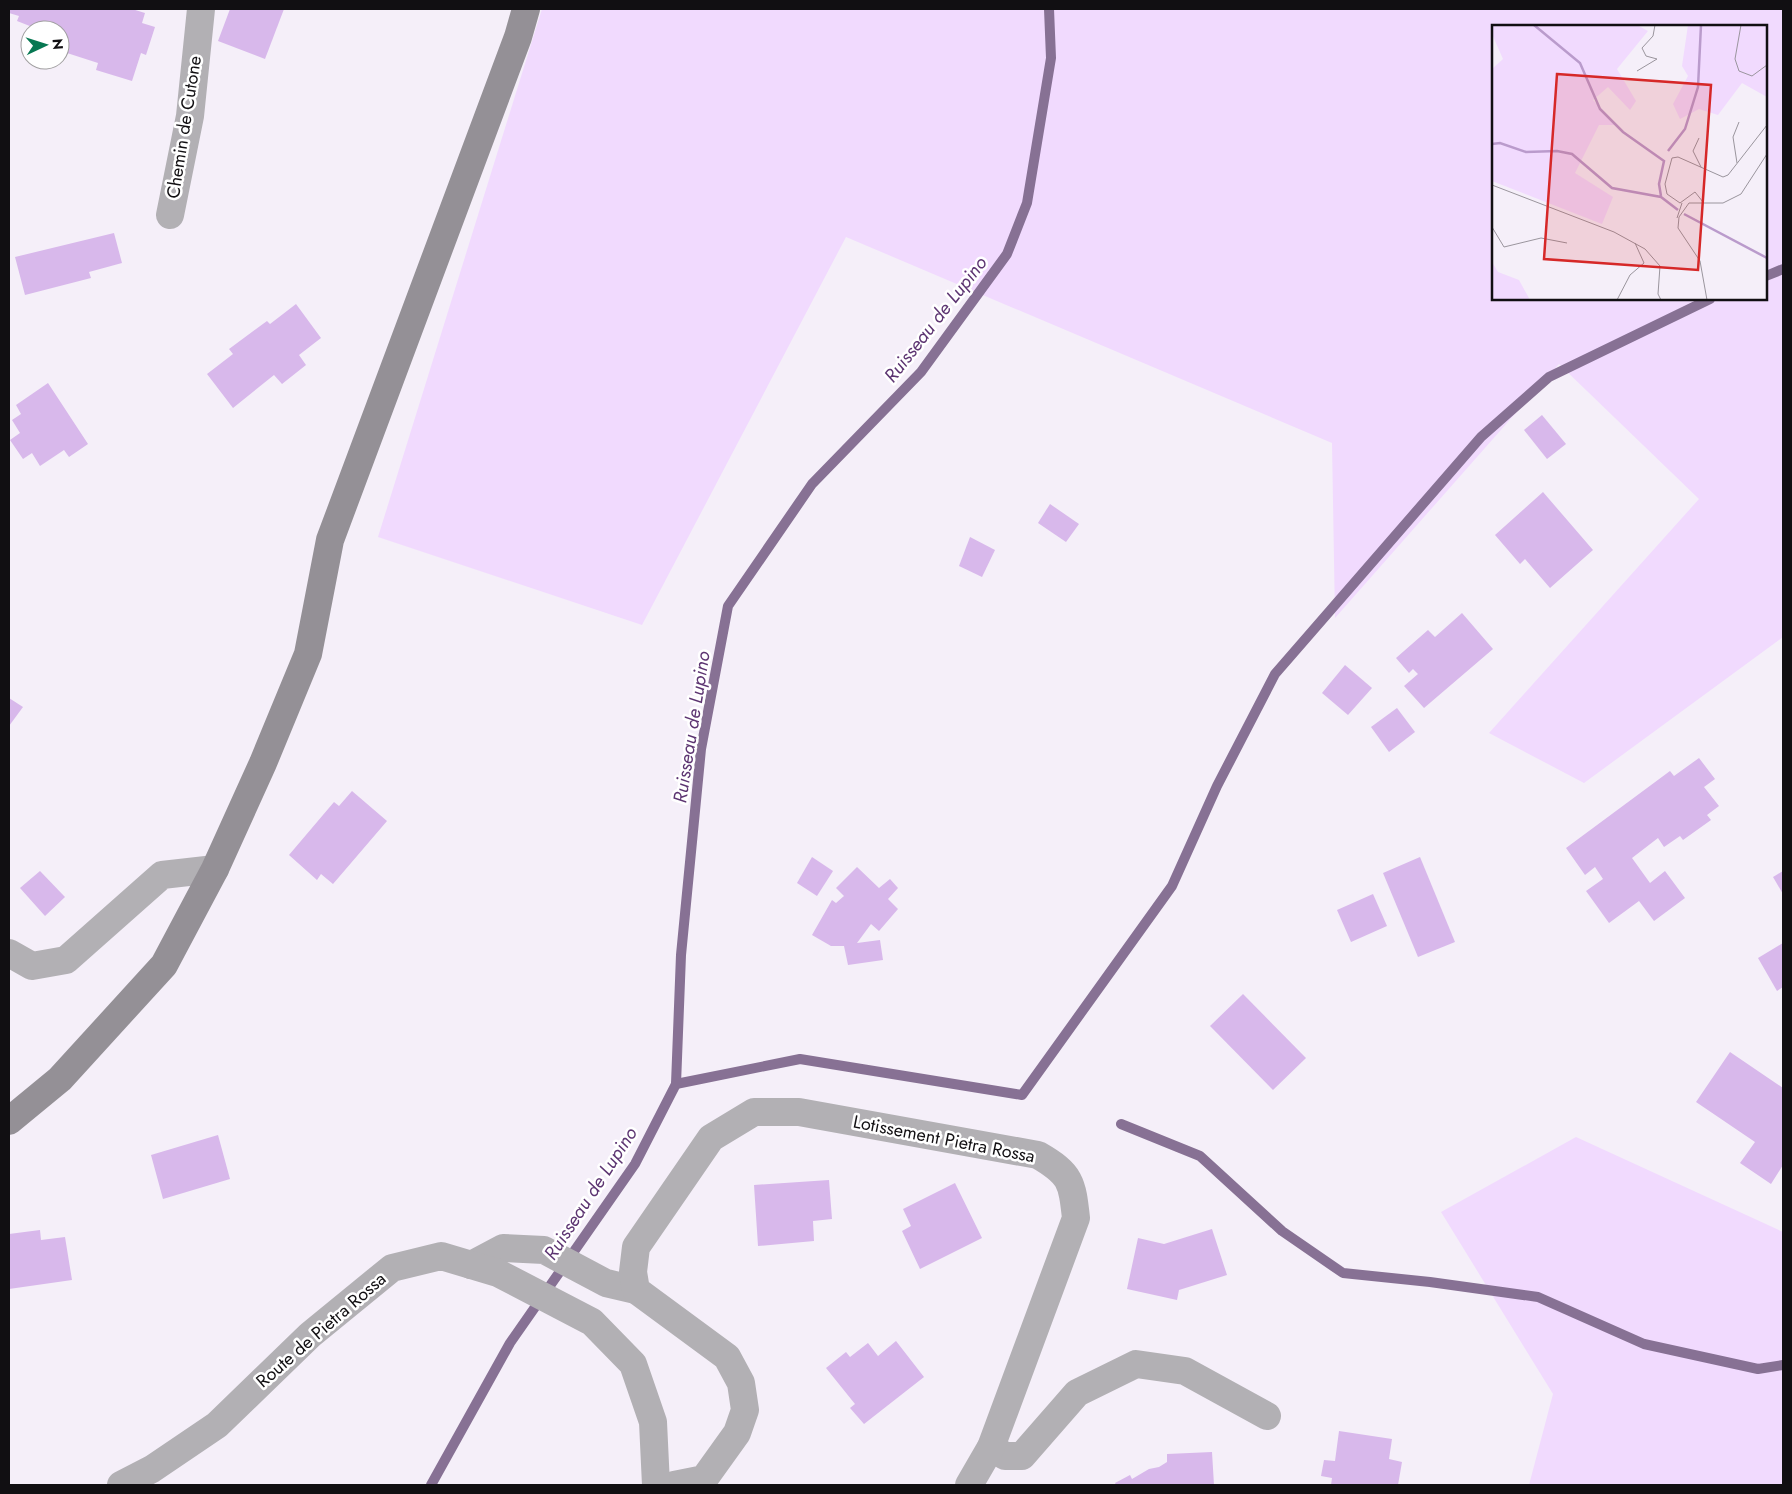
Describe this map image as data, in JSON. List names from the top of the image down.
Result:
{
  "streets": {
    "street": ["Chemin de Cutone", "Lotissement Pietra Rossa", "Route de Pietra Rossa"]
  },
  "water": ["Ruisseau de Lupino"],
  "north": "right"
}
